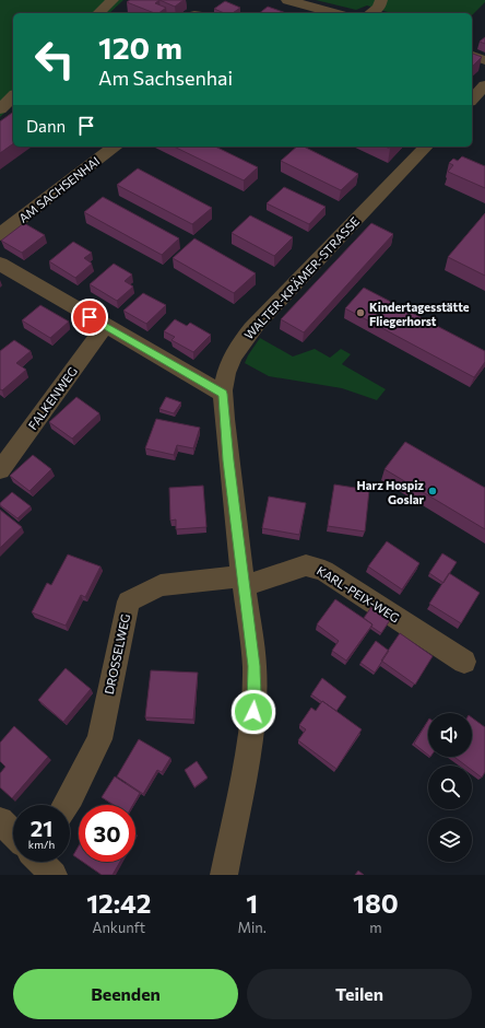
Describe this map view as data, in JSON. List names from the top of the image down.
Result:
{
  "streets": {
    "street": [
      "AM SACHSENHAI",
      "WALTER-KRÄMER-STRASSE",
      "FALKENWEG",
      "KARL-PEIX-WEG",
      "DROSSELWEG"
    ]
  },
  "crossings": [
    ["WALTER-KRÄMER-STRASSE", "KARL-PEIX-WEG"],
    ["WALTER-KRÄMER-STRASSE", "DROSSELWEG"],
    ["KARL-PEIX-WEG", "DROSSELWEG"]
  ],
  "places": ["Kindertagesstätte Fliegerhorst", "Harz Hospiz Goslar"],
  "page": {
    "turn": ["120 m", "Am Sachsenhai"],
    "then": "Dann",
    "speed": "21 km/h",
    "limit": "30",
    "eta": [
      "12:42",
      "Ankunft",
      "1",
      "Min.",
      "180",
      "m"
    ],
    "buttons": ["Beenden", "Teilen"]
  }
}
